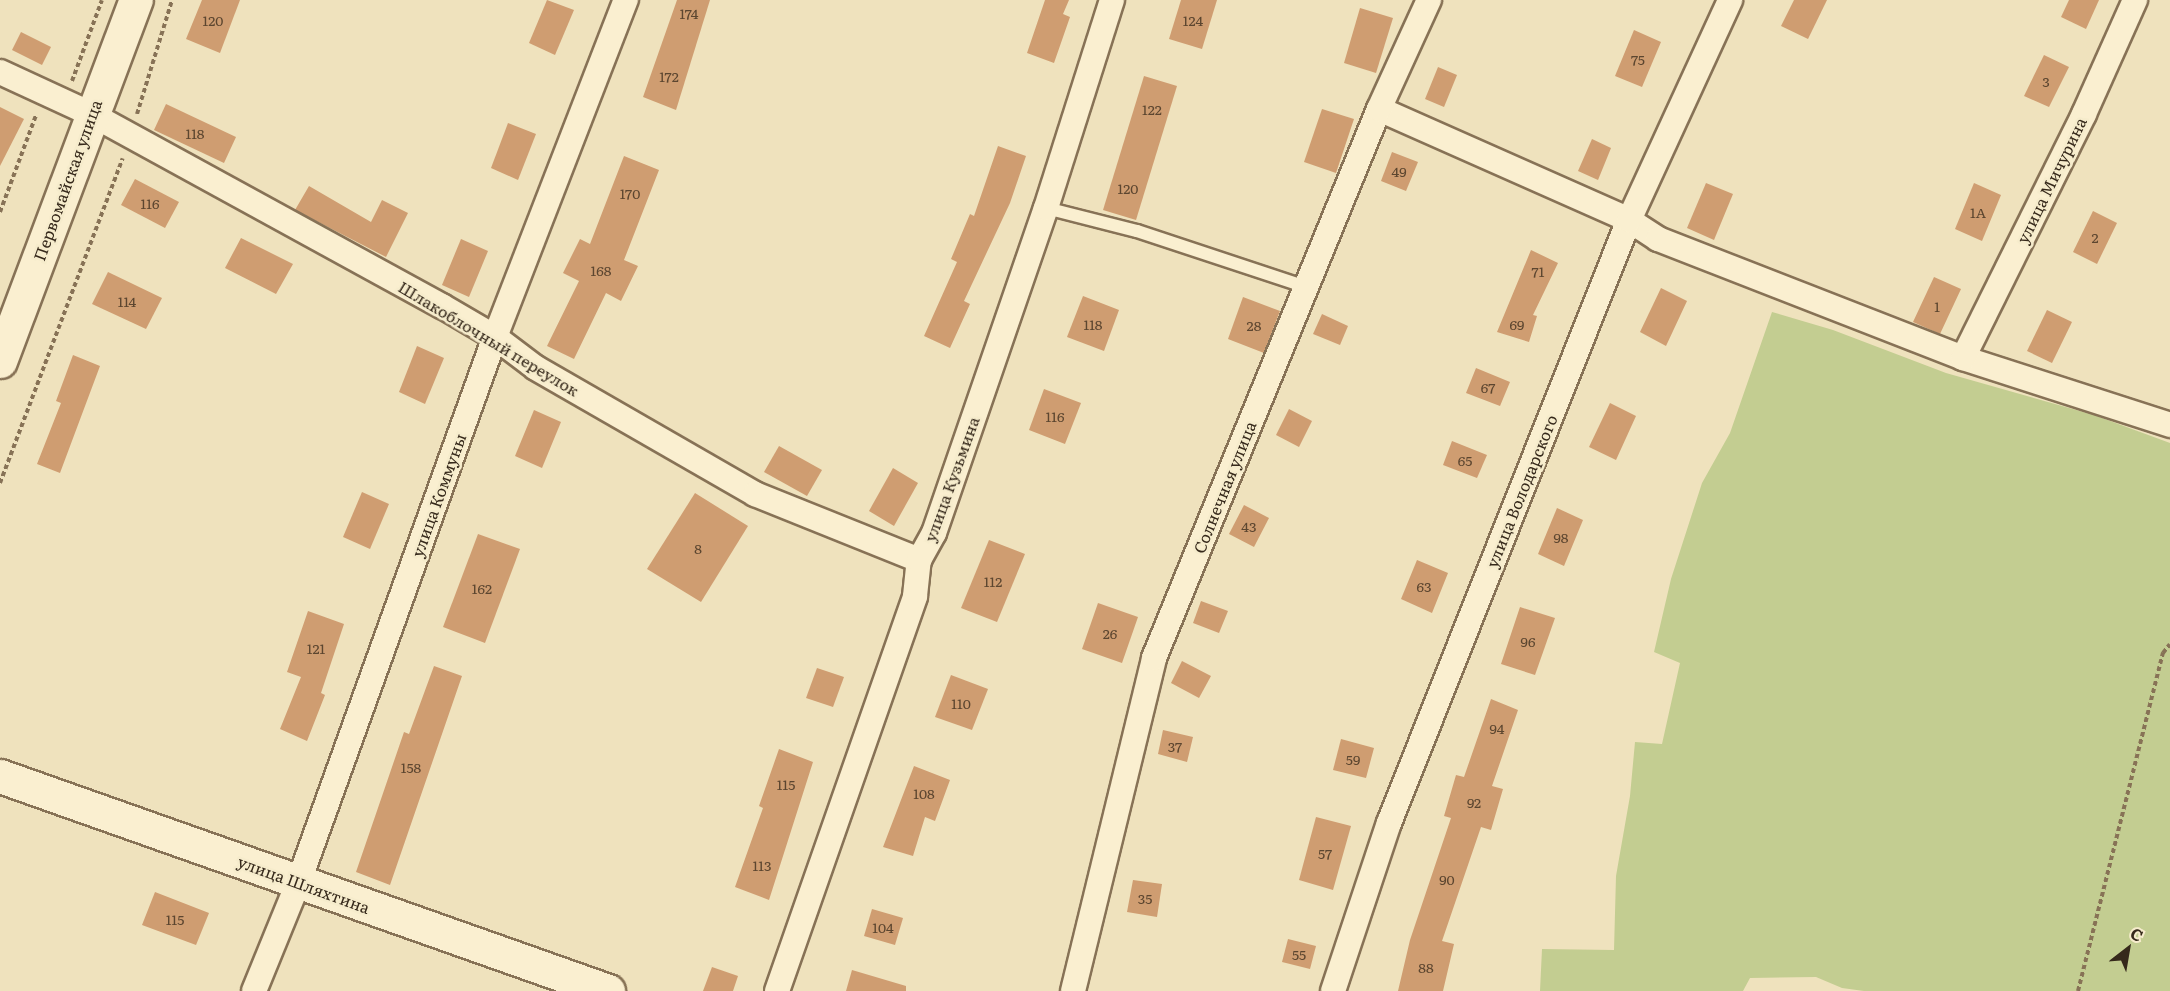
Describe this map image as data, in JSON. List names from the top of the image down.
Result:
{
  "streets": {
    "main road": ["Первомайская улица", "улица Шляхтина"],
    "street": [
      "улица Мичурина",
      "Шлакоблочный переулок",
      "улица Кузьмина",
      "Солнечная улица",
      "улица Володарского",
      "улица Коммуны"
    ]
  },
  "crossings": [
    ["Первомайская улица", "Шлакоблочный переулок"],
    ["Шлакоблочный переулок", "улица Кузьмина"],
    ["Шлакоблочный переулок", "улица Коммуны"],
    ["улица Коммуны", "улица Шляхтина"]
  ],
  "house_numbers": [
    "174",
    "120",
    "124",
    "75",
    "172",
    "3",
    "122",
    "118",
    "49",
    "120",
    "170",
    "116",
    "1А",
    "2",
    "168",
    "71",
    "114",
    "1",
    "118",
    "69",
    "28",
    "67",
    "116",
    "65",
    "43",
    "98",
    "8",
    "112",
    "63",
    "162",
    "26",
    "96",
    "121",
    "110",
    "94",
    "37",
    "59",
    "158",
    "115",
    "108",
    "92",
    "57",
    "113",
    "90",
    "35",
    "115",
    "104",
    "55",
    "88"
  ],
  "north": "top right"
}
